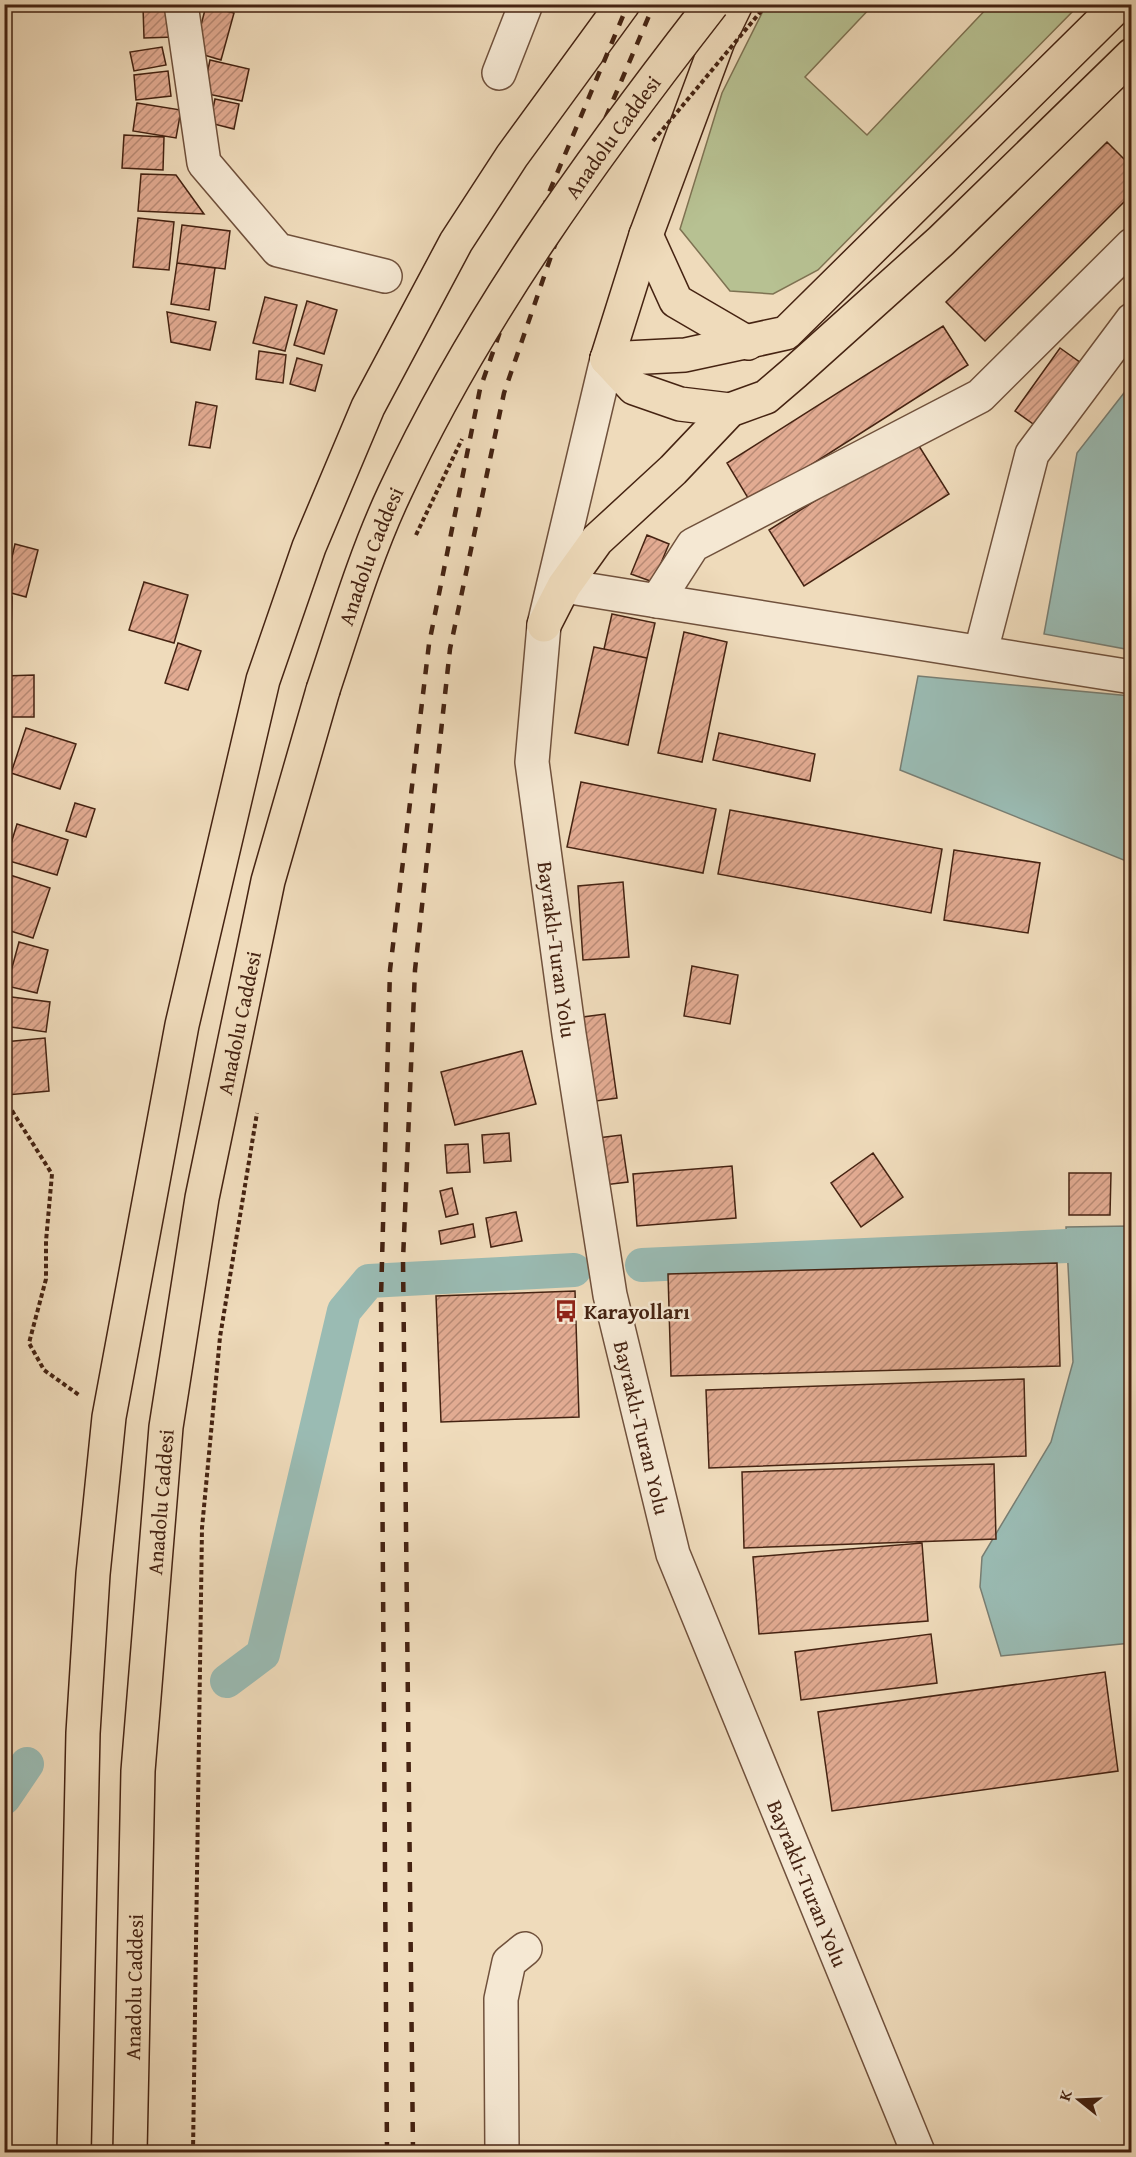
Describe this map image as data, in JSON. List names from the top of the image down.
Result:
{
  "streets": {
    "main road": ["Anadolu Caddesi"],
    "street": ["Bayraklı-Turan Yolu"]
  },
  "places": {
    "bus stop": ["Karayolları"]
  },
  "north": "left"
}
